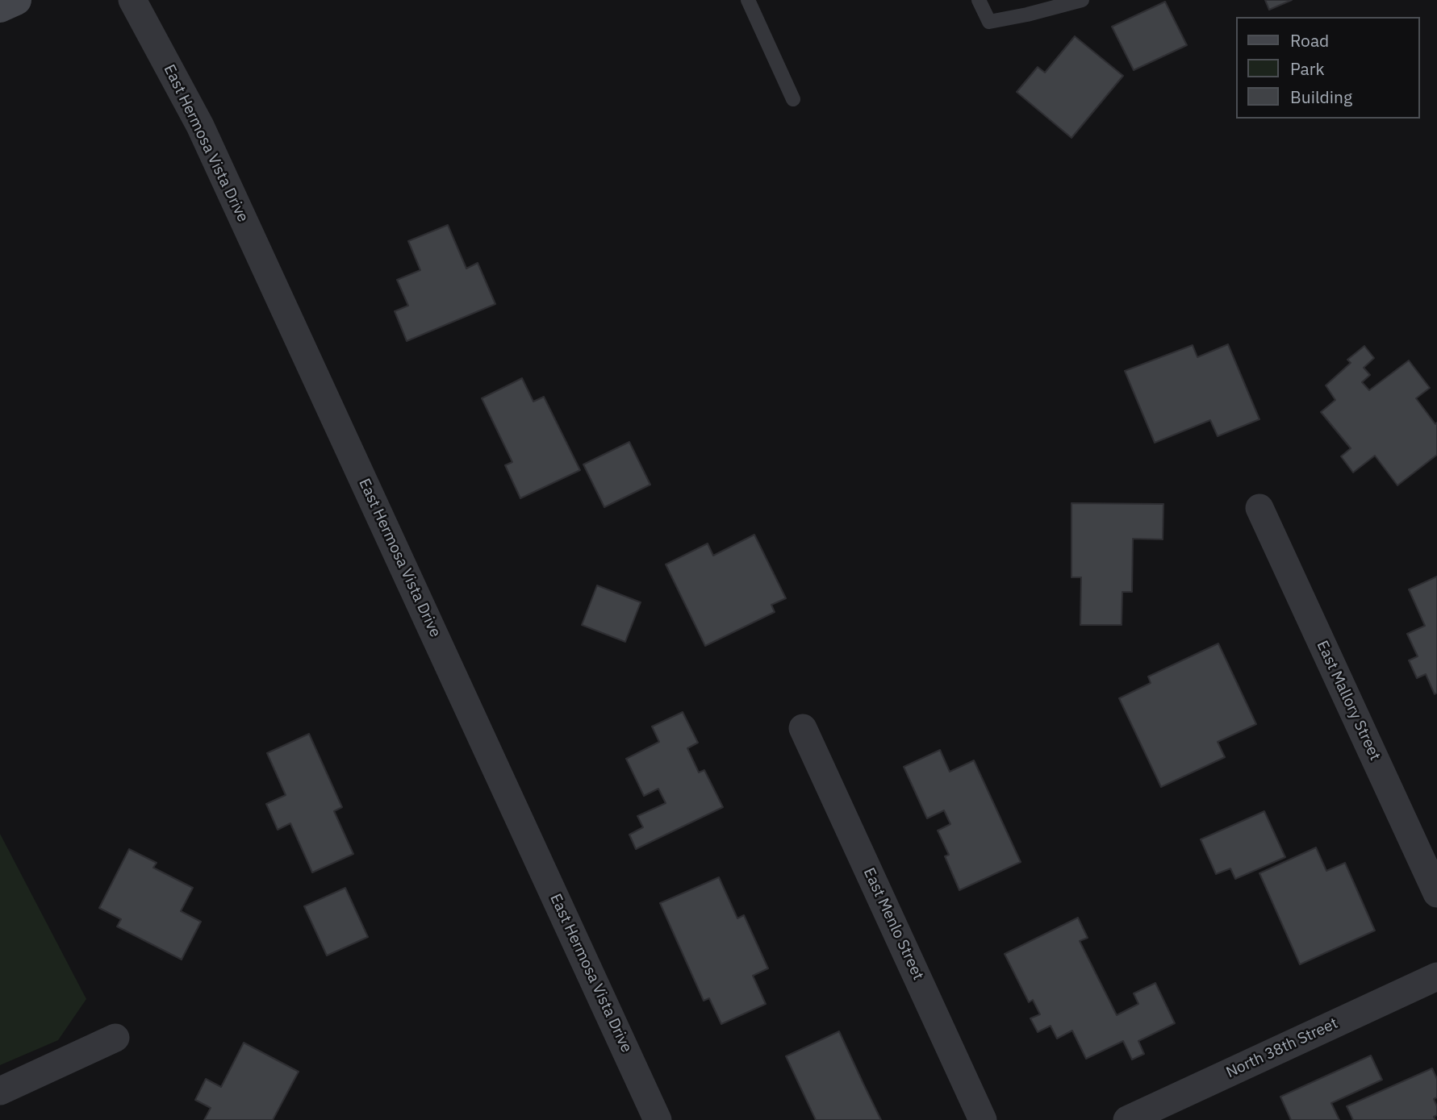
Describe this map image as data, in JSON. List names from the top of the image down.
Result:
{
  "streets": {
    "street": [
      "East Hermosa Vista Drive",
      "East Mallory Street",
      "East Menlo Street",
      "North 38th Street"
    ]
  },
  "legend": ["Road", "Park", "Building"]
}
